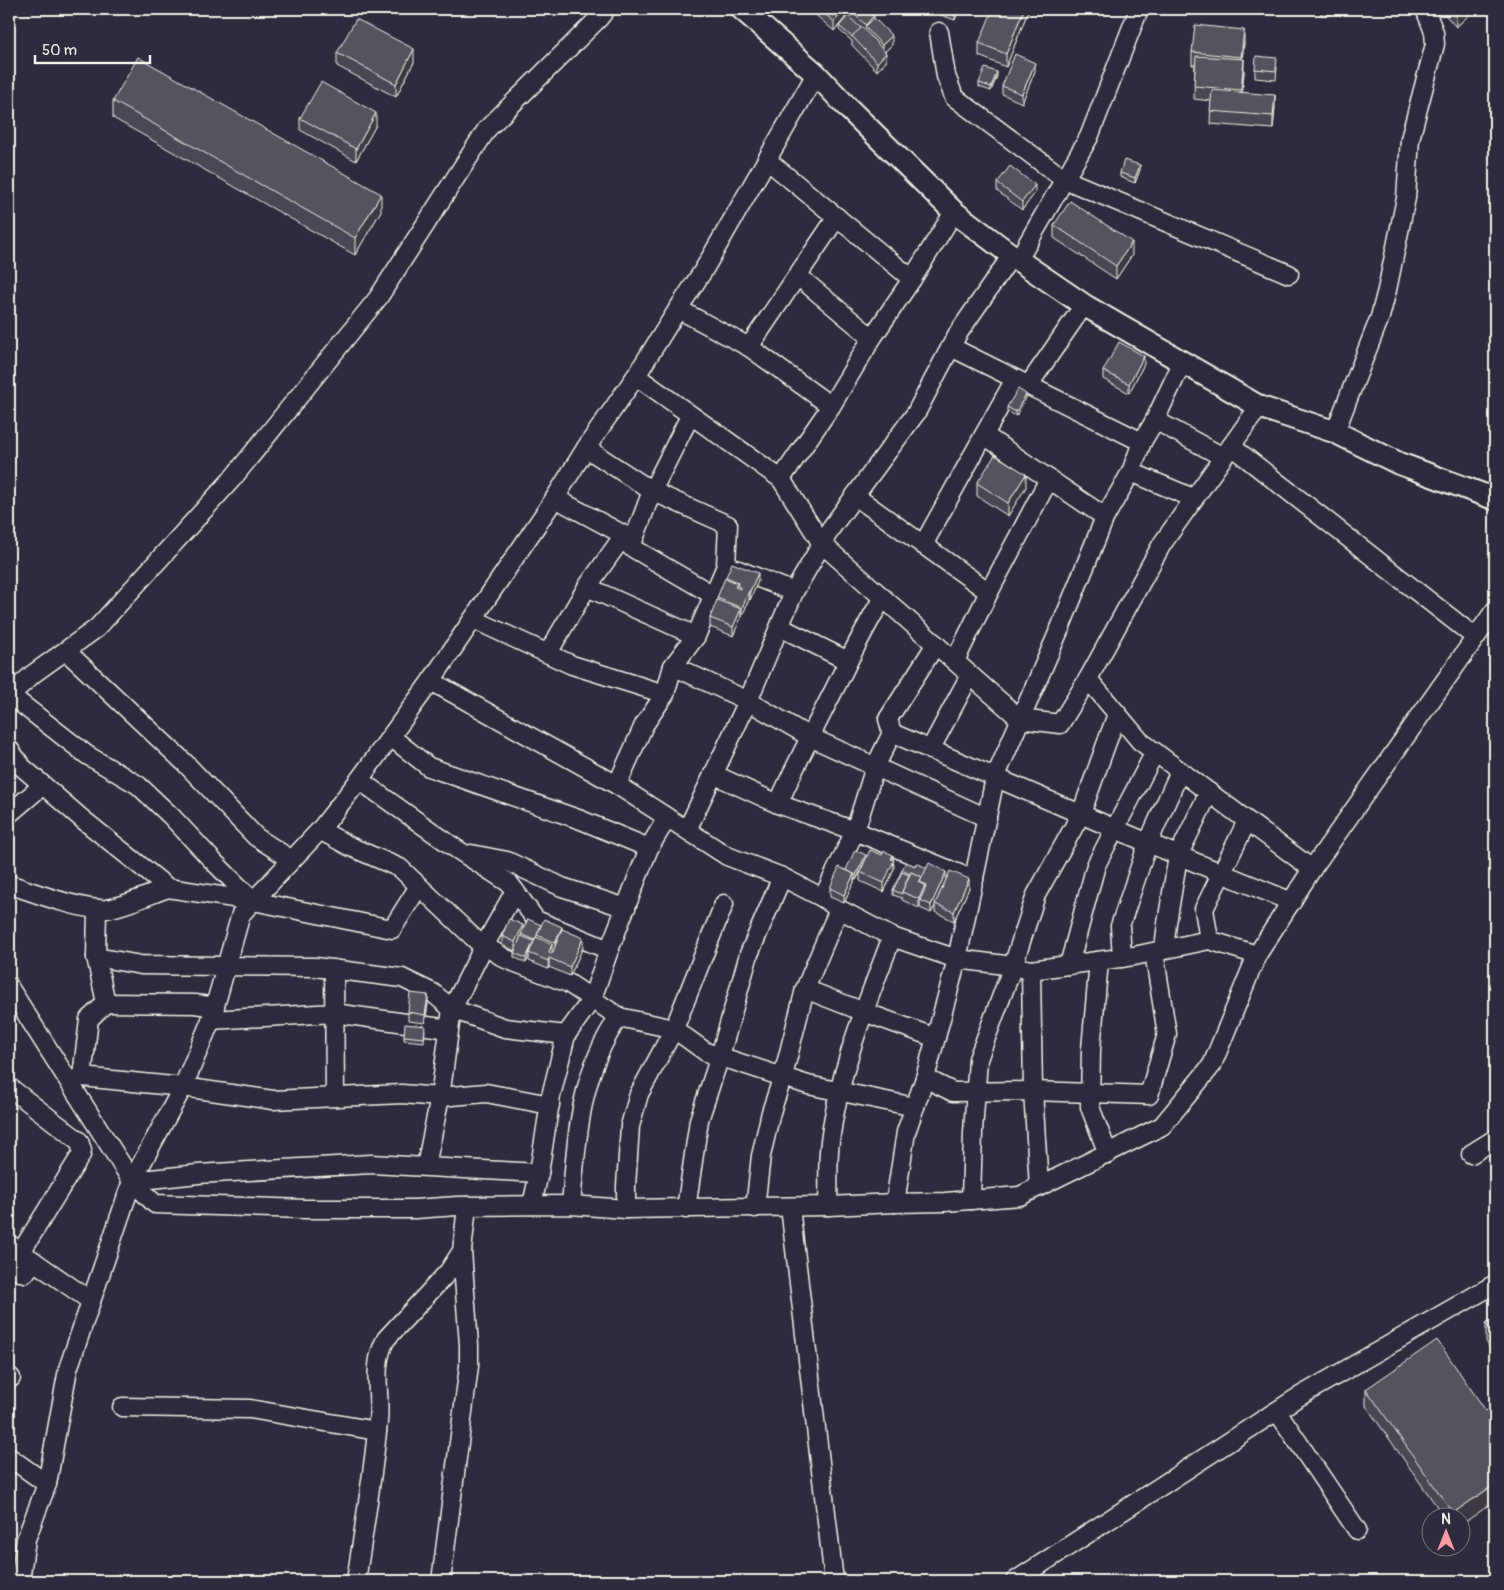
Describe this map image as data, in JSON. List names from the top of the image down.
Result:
{
  "scale_bar": "50 m",
  "north": "top"
}
